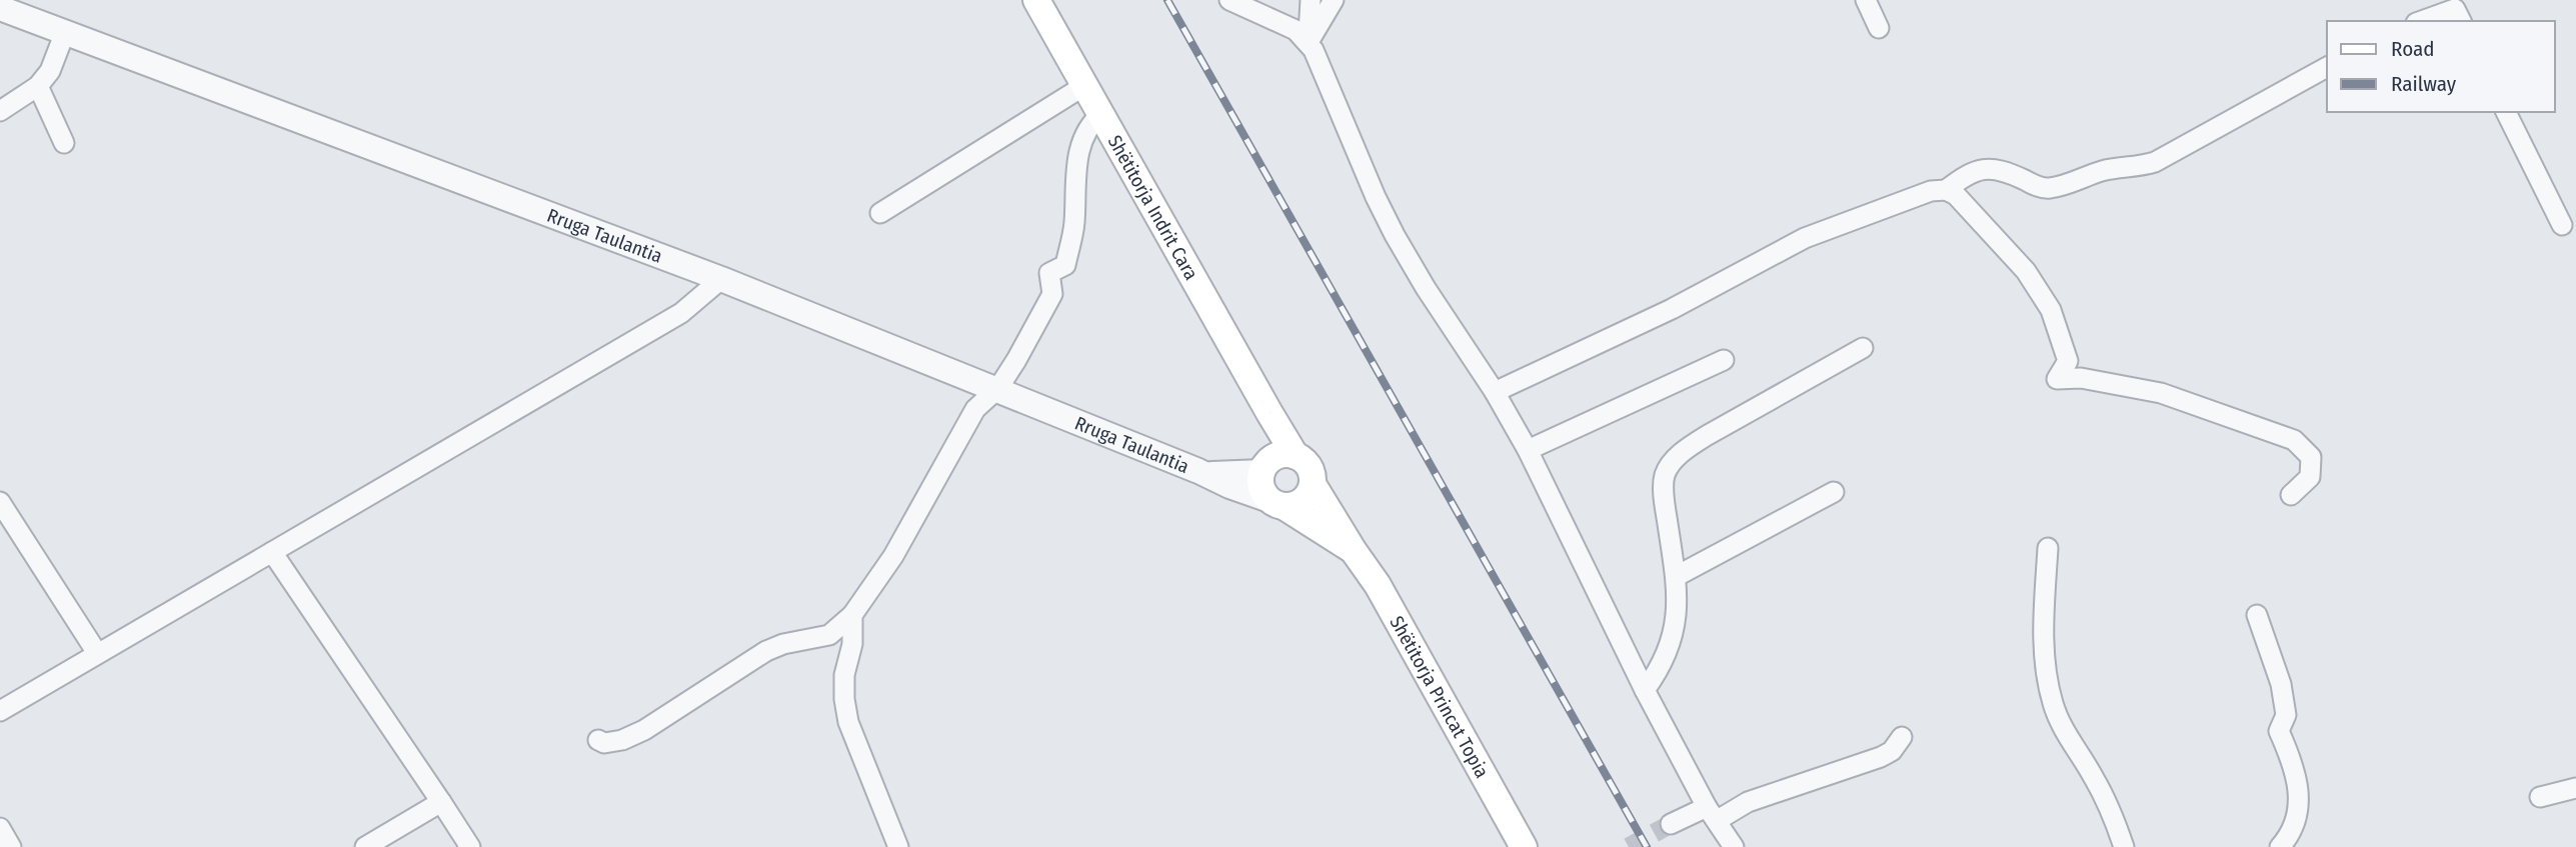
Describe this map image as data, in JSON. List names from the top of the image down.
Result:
{
  "streets": {
    "main road": ["Shëtitorja Indrit Cara", "Shëtitorja Princat Topia"],
    "street": ["Rruga Taulantia"]
  },
  "crossings": [
    ["Shëtitorja Indrit Cara", "Rruga Taulantia"],
    ["Shëtitorja Indrit Cara", "Shëtitorja Princat Topia"],
    ["Rruga Taulantia", "Shëtitorja Princat Topia"]
  ],
  "legend": ["Road", "Railway"]
}
